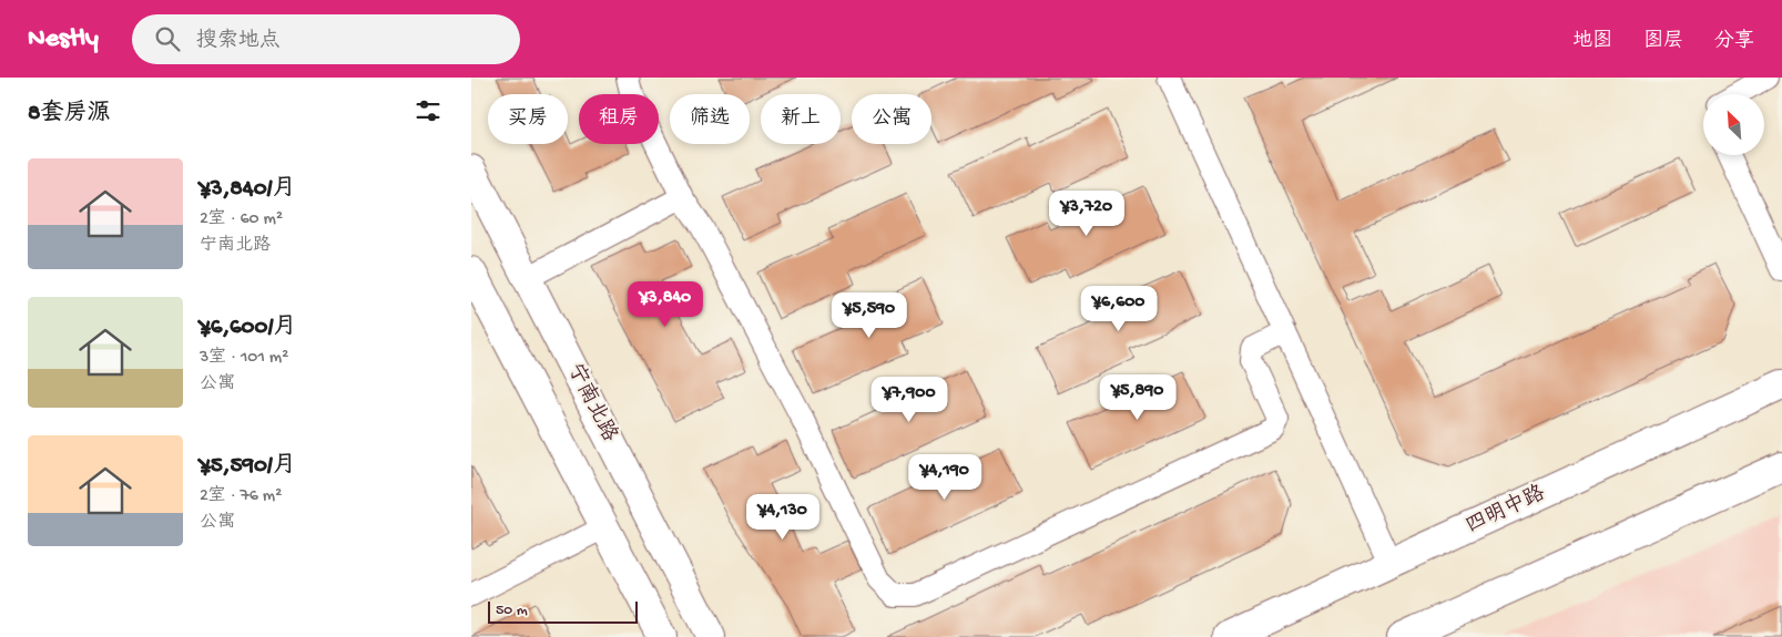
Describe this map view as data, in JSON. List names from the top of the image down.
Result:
{
  "streets": {
    "main road": ["宁南北路", "四明中路"]
  },
  "scale_bar": "50 m",
  "north": "top left",
  "page": {
    "header": "Nestly",
    "search": "搜索地点",
    "nav": ["地图", "图层", "分享"],
    "heading": "8套房源",
    "chip": [
      "买房",
      "租房",
      "筛选",
      "新上",
      "公寓"
    ],
    "list": [
      {
        "name": "¥3,840/月",
        "note": "2室 · 60 m² · 宁南北路"
      },
      {
        "name": "¥6,600/月",
        "note": "3室 · 101 m² · 公寓"
      },
      {
        "name": "¥5,590/月",
        "note": "2室 · 76 m² · 公寓"
      }
    ],
    "price": [
      "¥3,720",
      "¥3,840",
      "¥6,600",
      "¥5,590",
      "¥5,890",
      "¥7,900",
      "¥4,190",
      "¥4,130"
    ],
    "scale": "50 m"
  }
}
